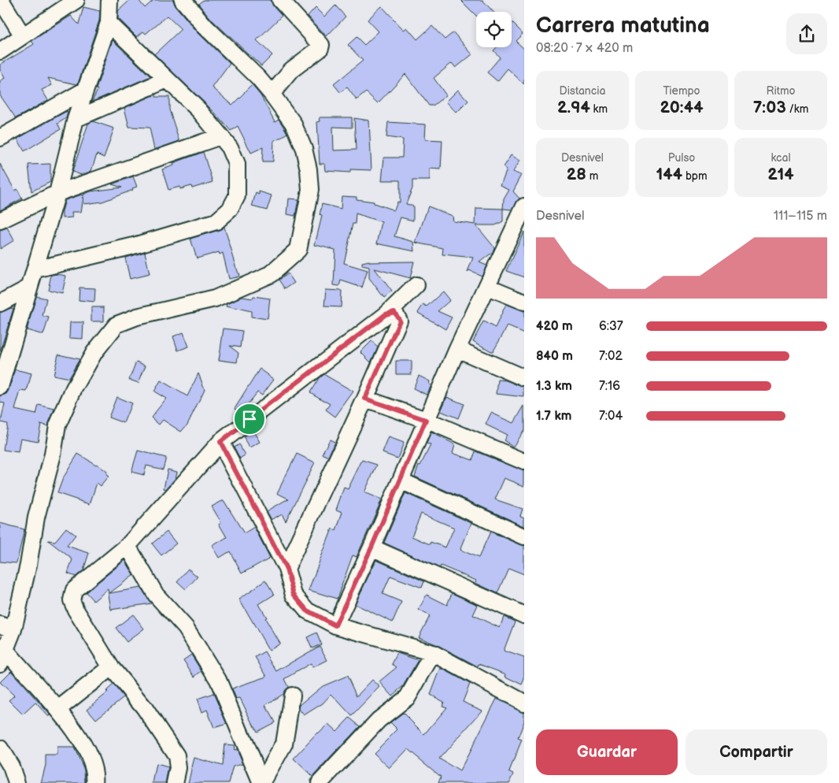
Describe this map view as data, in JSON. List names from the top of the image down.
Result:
{
  "page": {
    "heading": ["Carrera matutina", "08:20 · 7 × 420 m"],
    "stats": [
      ["Distancia", "2.94 km"],
      ["Tiempo", "20:44"],
      ["Ritmo", "7:03 /km"],
      ["Desnivel", "28 m"],
      ["Pulso", "144 bpm"],
      ["kcal", "214"]
    ],
    "chart": ["Desnivel", "111–115 m"],
    "list": [
      {
        "name": "420 m",
        "note": "6:37"
      },
      {
        "name": "840 m",
        "note": "7:02"
      },
      {
        "name": "1.3 km",
        "note": "7:16"
      },
      {
        "name": "1.7 km",
        "note": "7:04"
      }
    ],
    "buttons": ["Guardar", "Compartir"]
  }
}
